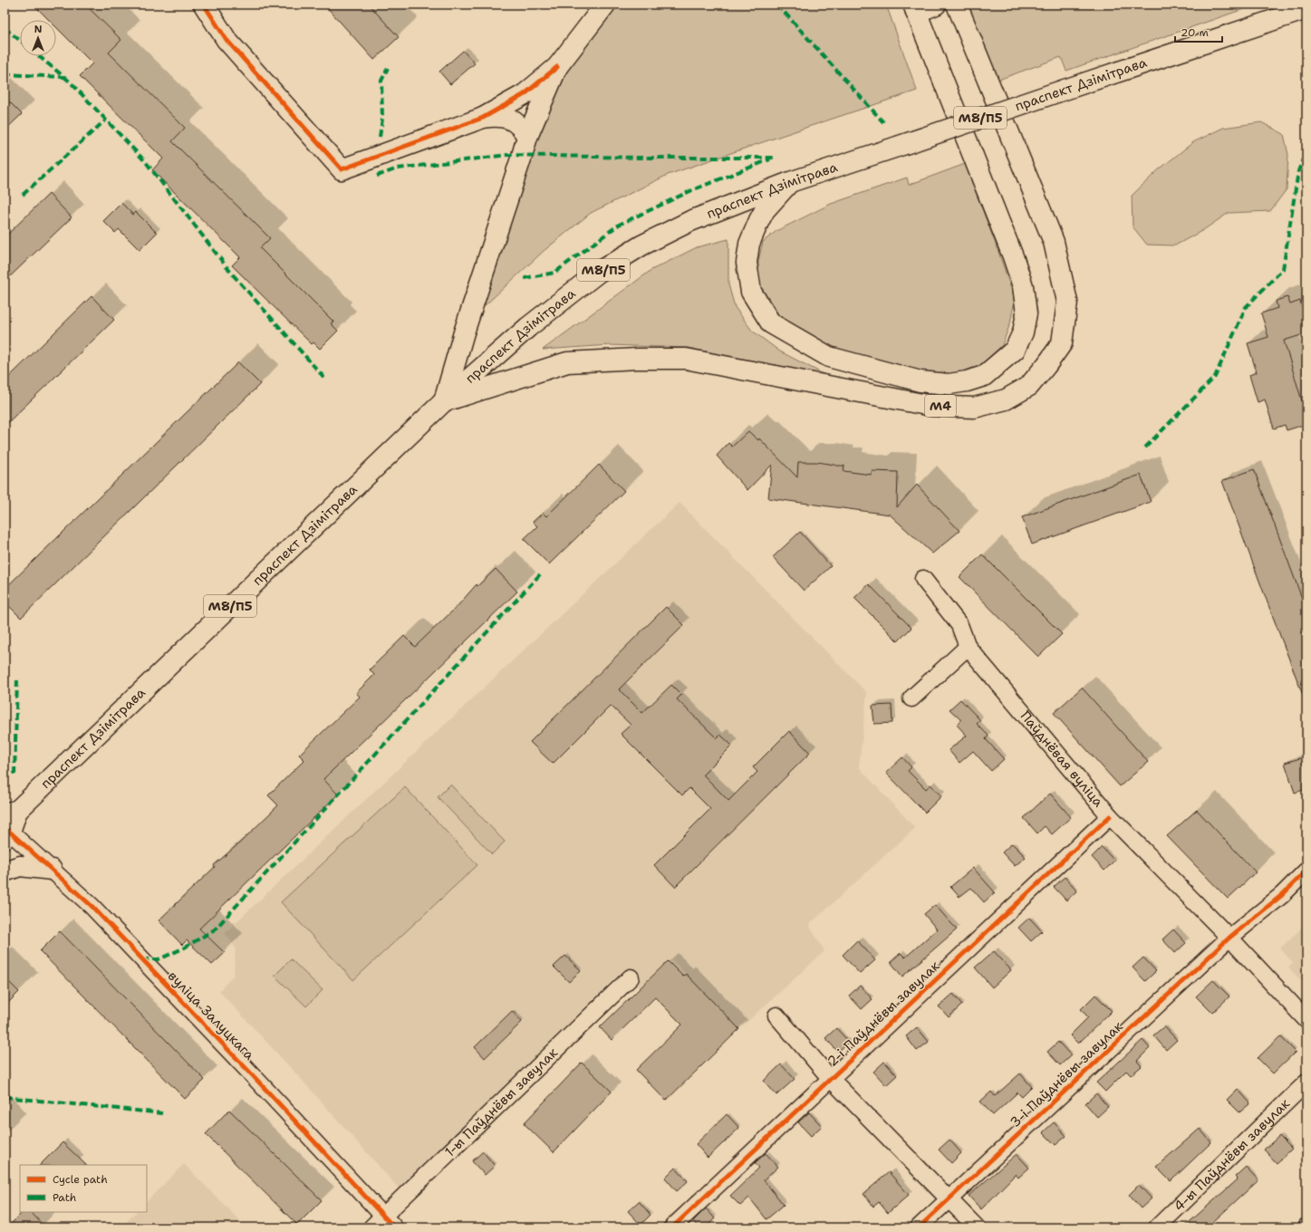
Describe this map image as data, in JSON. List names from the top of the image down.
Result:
{
  "streets": {
    "main road": ["праспект Дзімітрава", "М8/П5", "М4"],
    "street": [
      "Паўднёвая вуліца",
      "2-і Паўднёвы завулак",
      "вуліца Залуцкага",
      "3-і Паўднёвы завулак",
      "1-ы Паўднёвы завулак",
      "4-ы Паўднёвы завулак"
    ]
  },
  "crossings": [
    ["праспект Дзімітрава", "М4"],
    ["Паўднёвая вуліца", "2-і Паўднёвы завулак"],
    ["Паўднёвая вуліца", "3-і Паўднёвы завулак"],
    ["вуліца Залуцкага", "1-ы Паўднёвы завулак"]
  ],
  "legend": ["Cycle path", "Path"],
  "scale_bar": "20 m",
  "north": "top"
}
